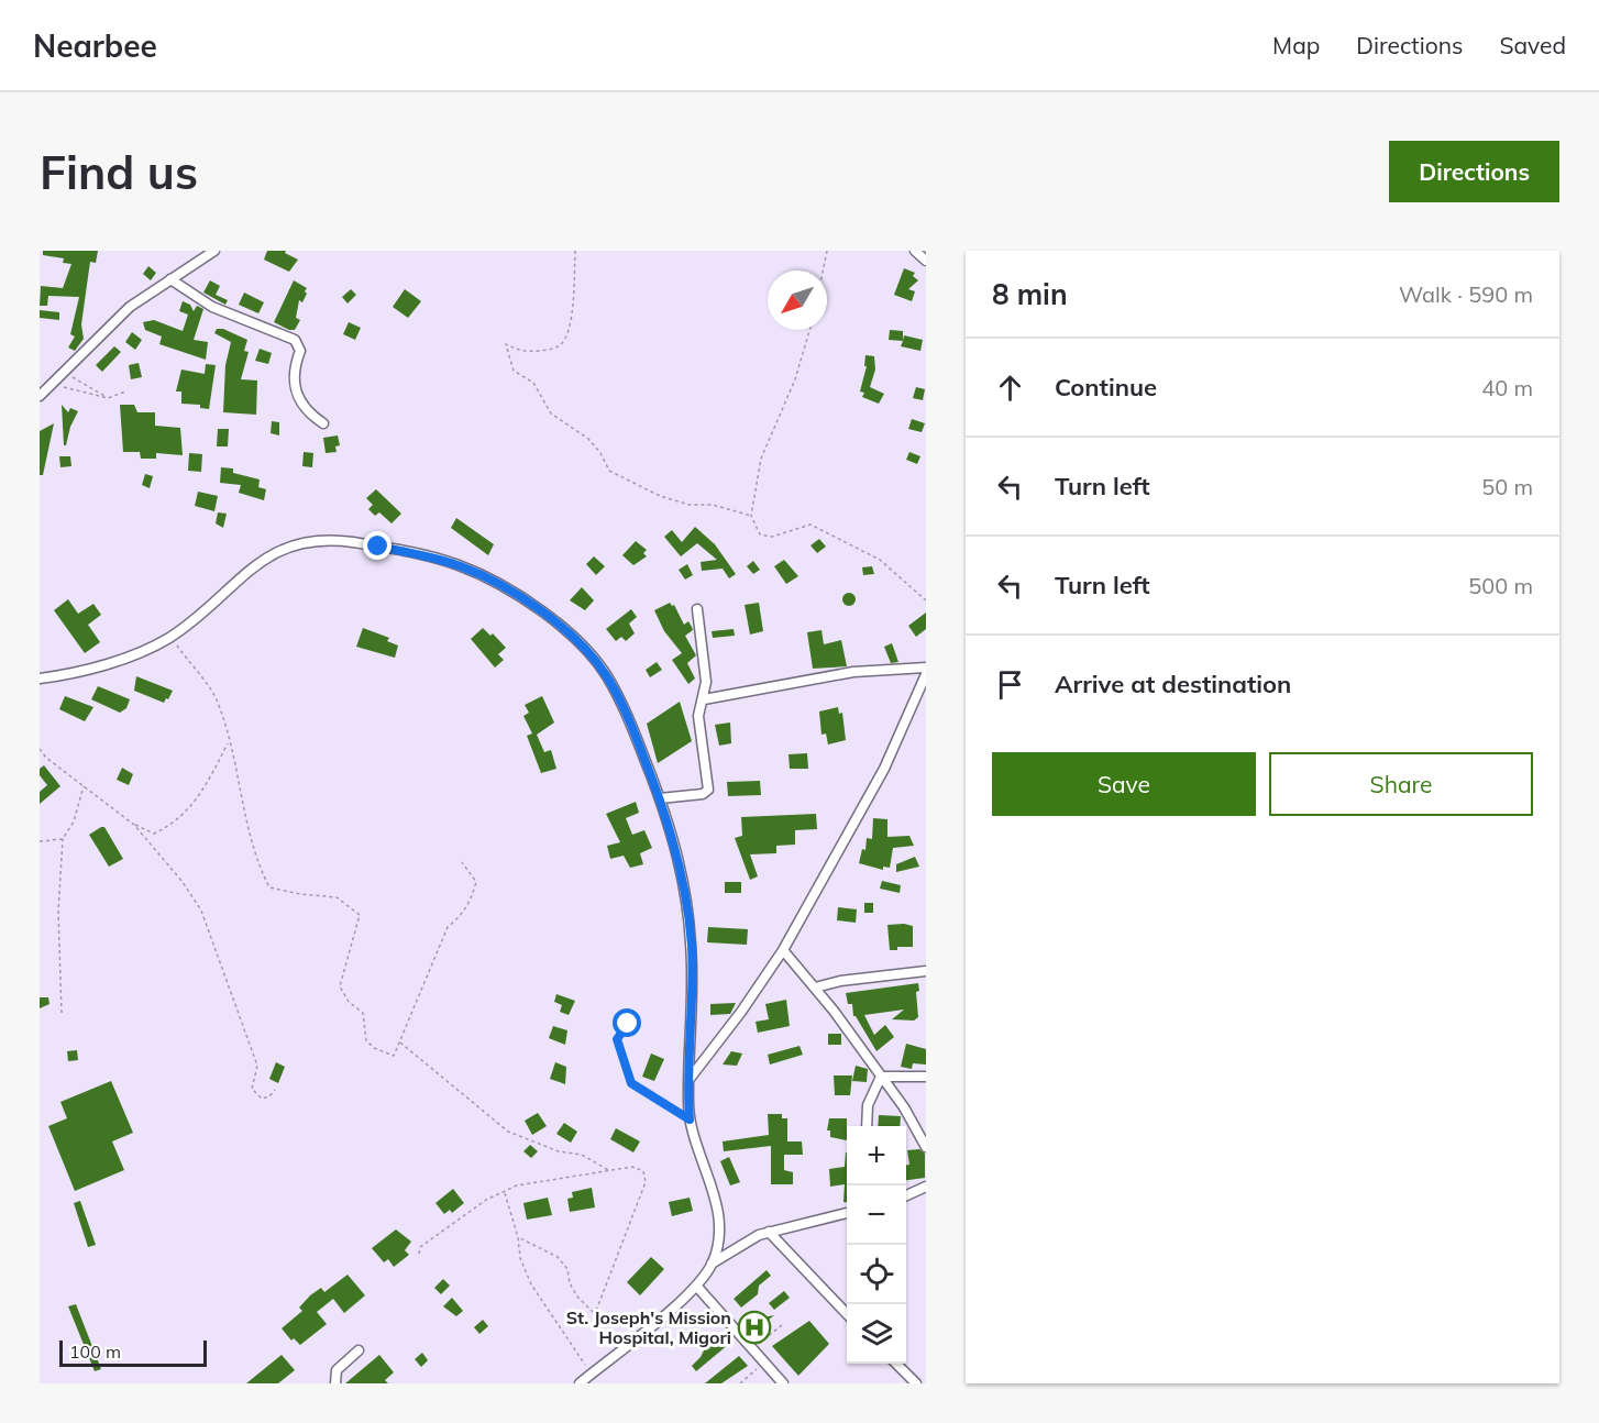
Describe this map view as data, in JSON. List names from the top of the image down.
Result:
{
  "places": {
    "hospital": ["St. Joseph's Mission Hospital, Migori"]
  },
  "scale_bar": "100 m",
  "north": "bottom left",
  "page": {
    "header": "Nearbee",
    "nav": ["Map", "Directions", "Saved"],
    "buttons": [
      "Directions",
      ["Save", "Share"]
    ],
    "title": "Find us",
    "heading": ["8 min", "Walk · 590 m"],
    "list": [
      ["Continue", "40 m"],
      ["Turn left", "50 m"],
      ["Turn left", "500 m"],
      "Arrive at destination"
    ],
    "map_buttons": ["+", "−"],
    "scale": "100 m"
  }
}
